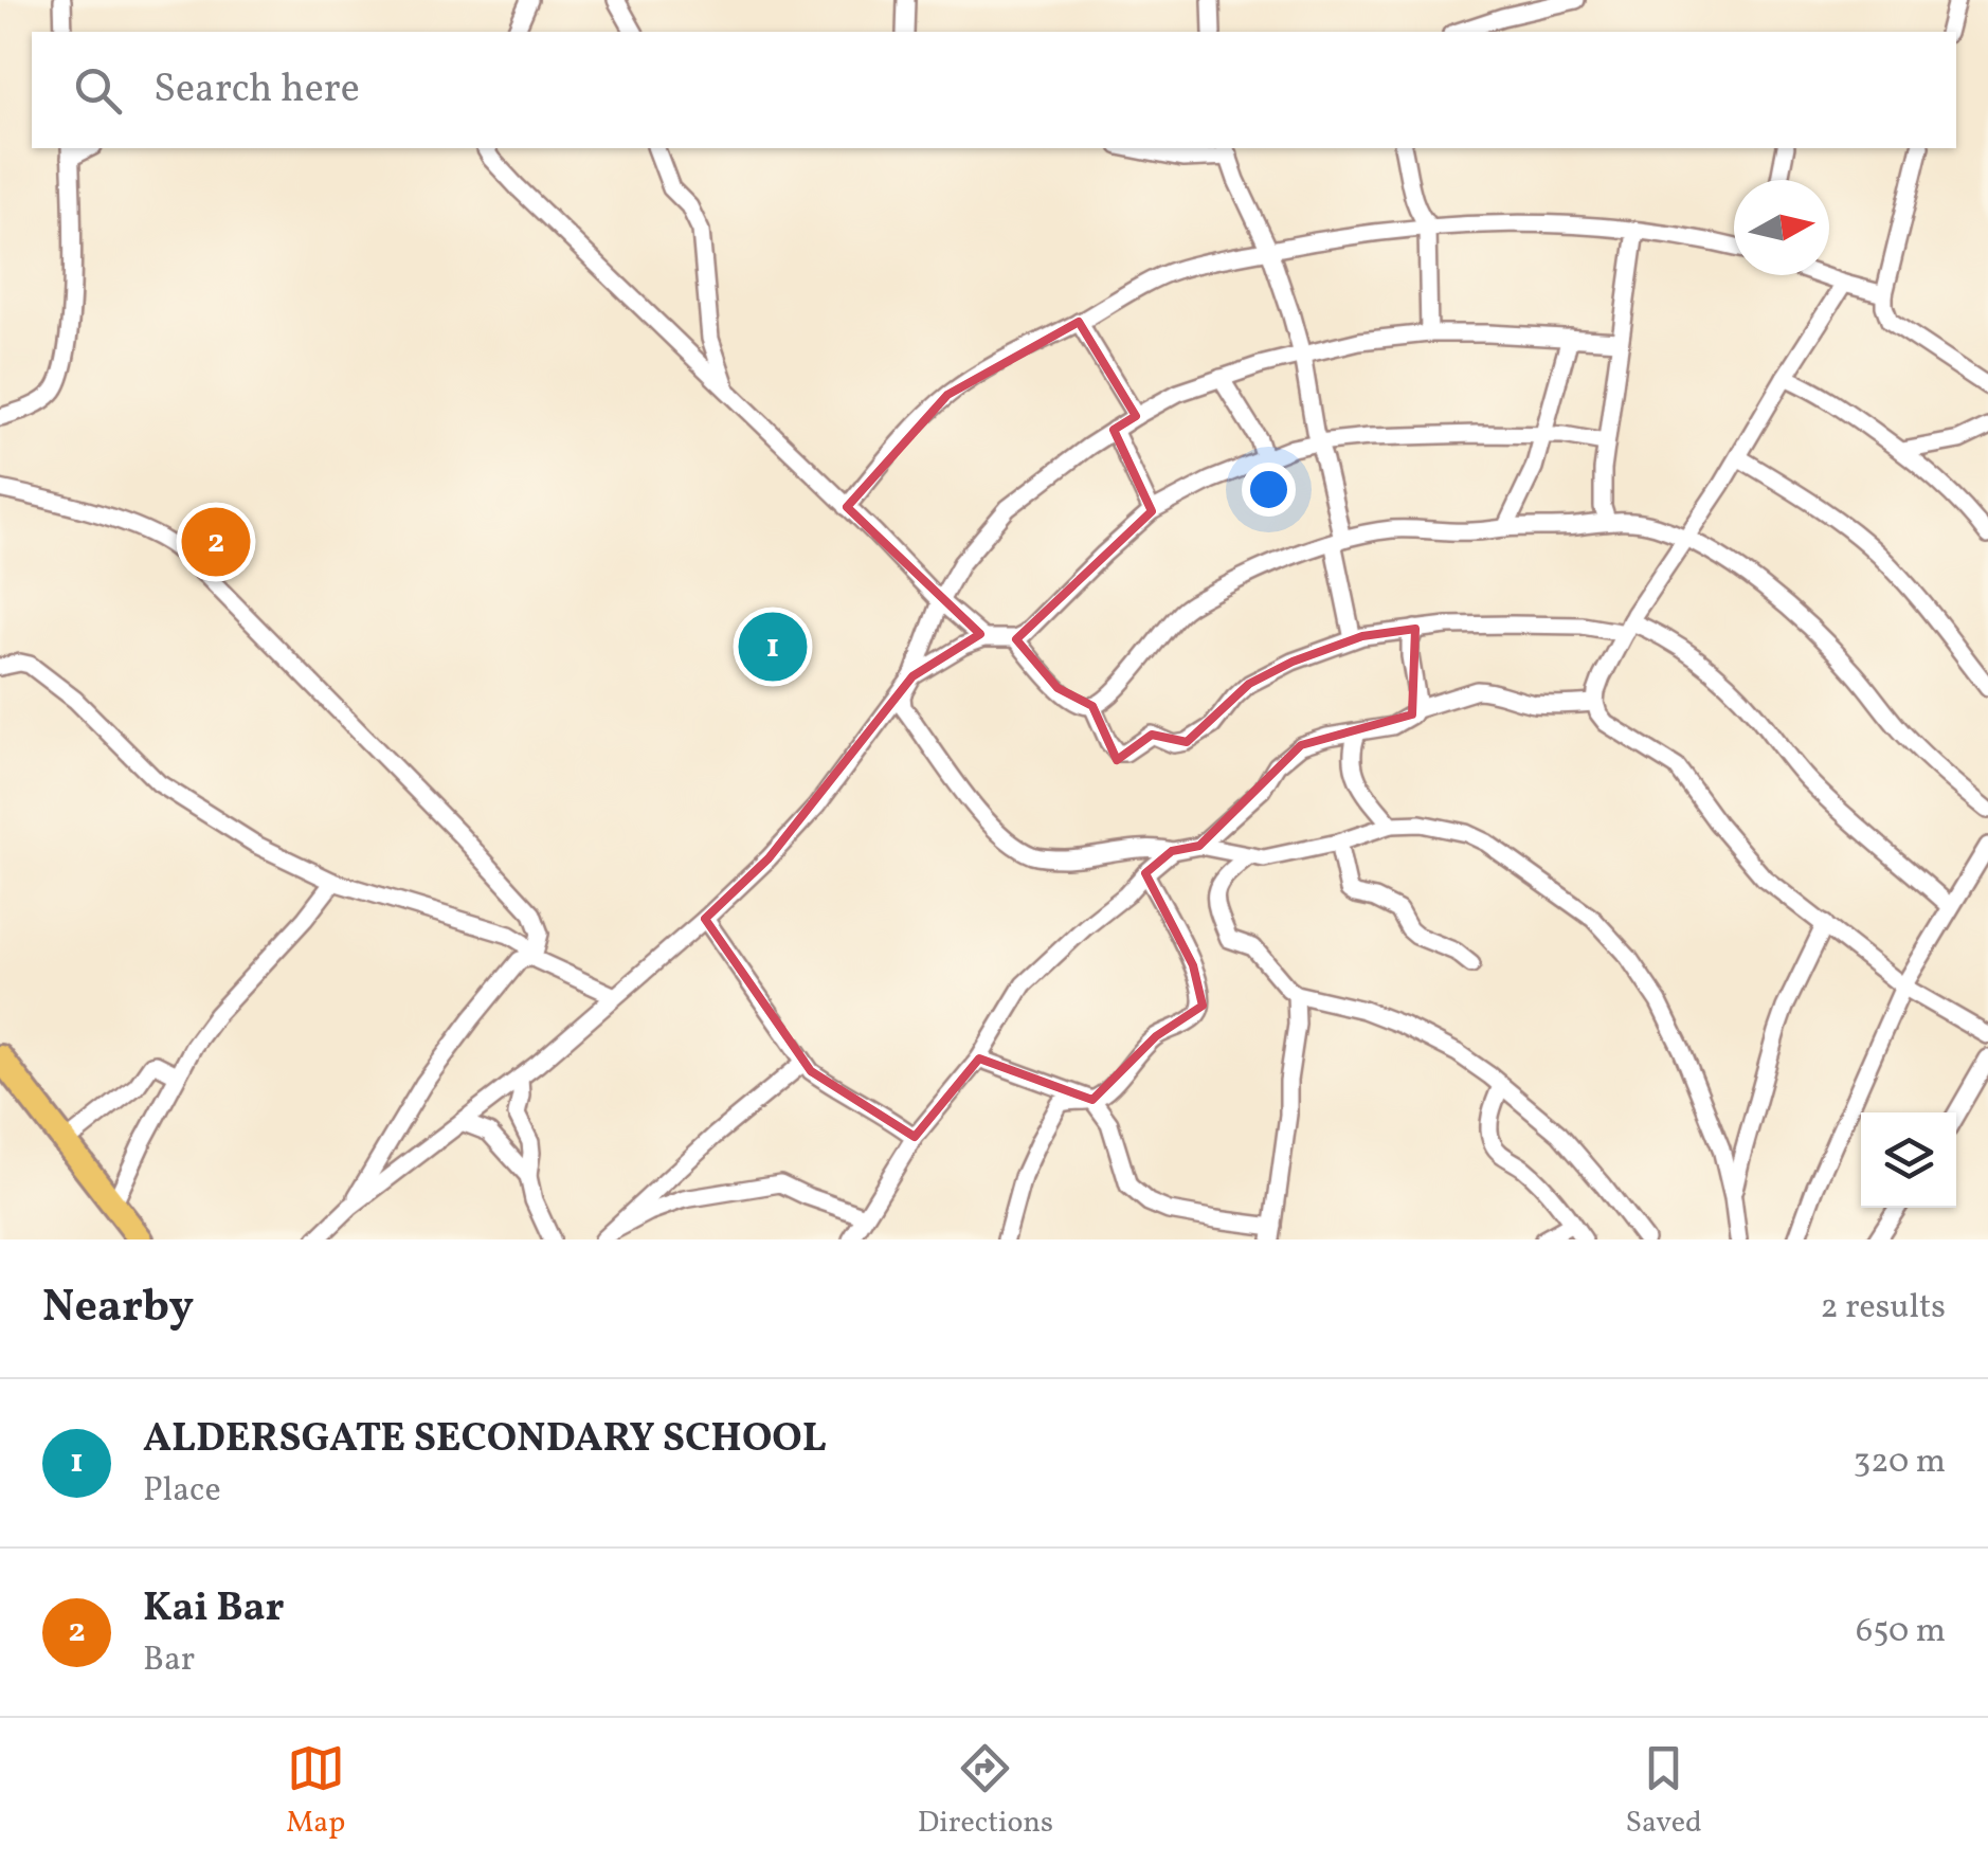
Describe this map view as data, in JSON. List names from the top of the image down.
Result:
{
  "north": "right",
  "page": {
    "search": "Search here",
    "pins": ["2", "1"],
    "heading": ["Nearby", "2 results"],
    "list": [
      {
        "mark": "1",
        "name": "ALDERSGATE SECONDARY SCHOOL",
        "note": "Place",
        "value": "320 m"
      },
      {
        "mark": "2",
        "name": "Kai Bar",
        "note": "Bar",
        "value": "650 m"
      }
    ],
    "nav": ["Map", "Directions", "Saved"]
  }
}
